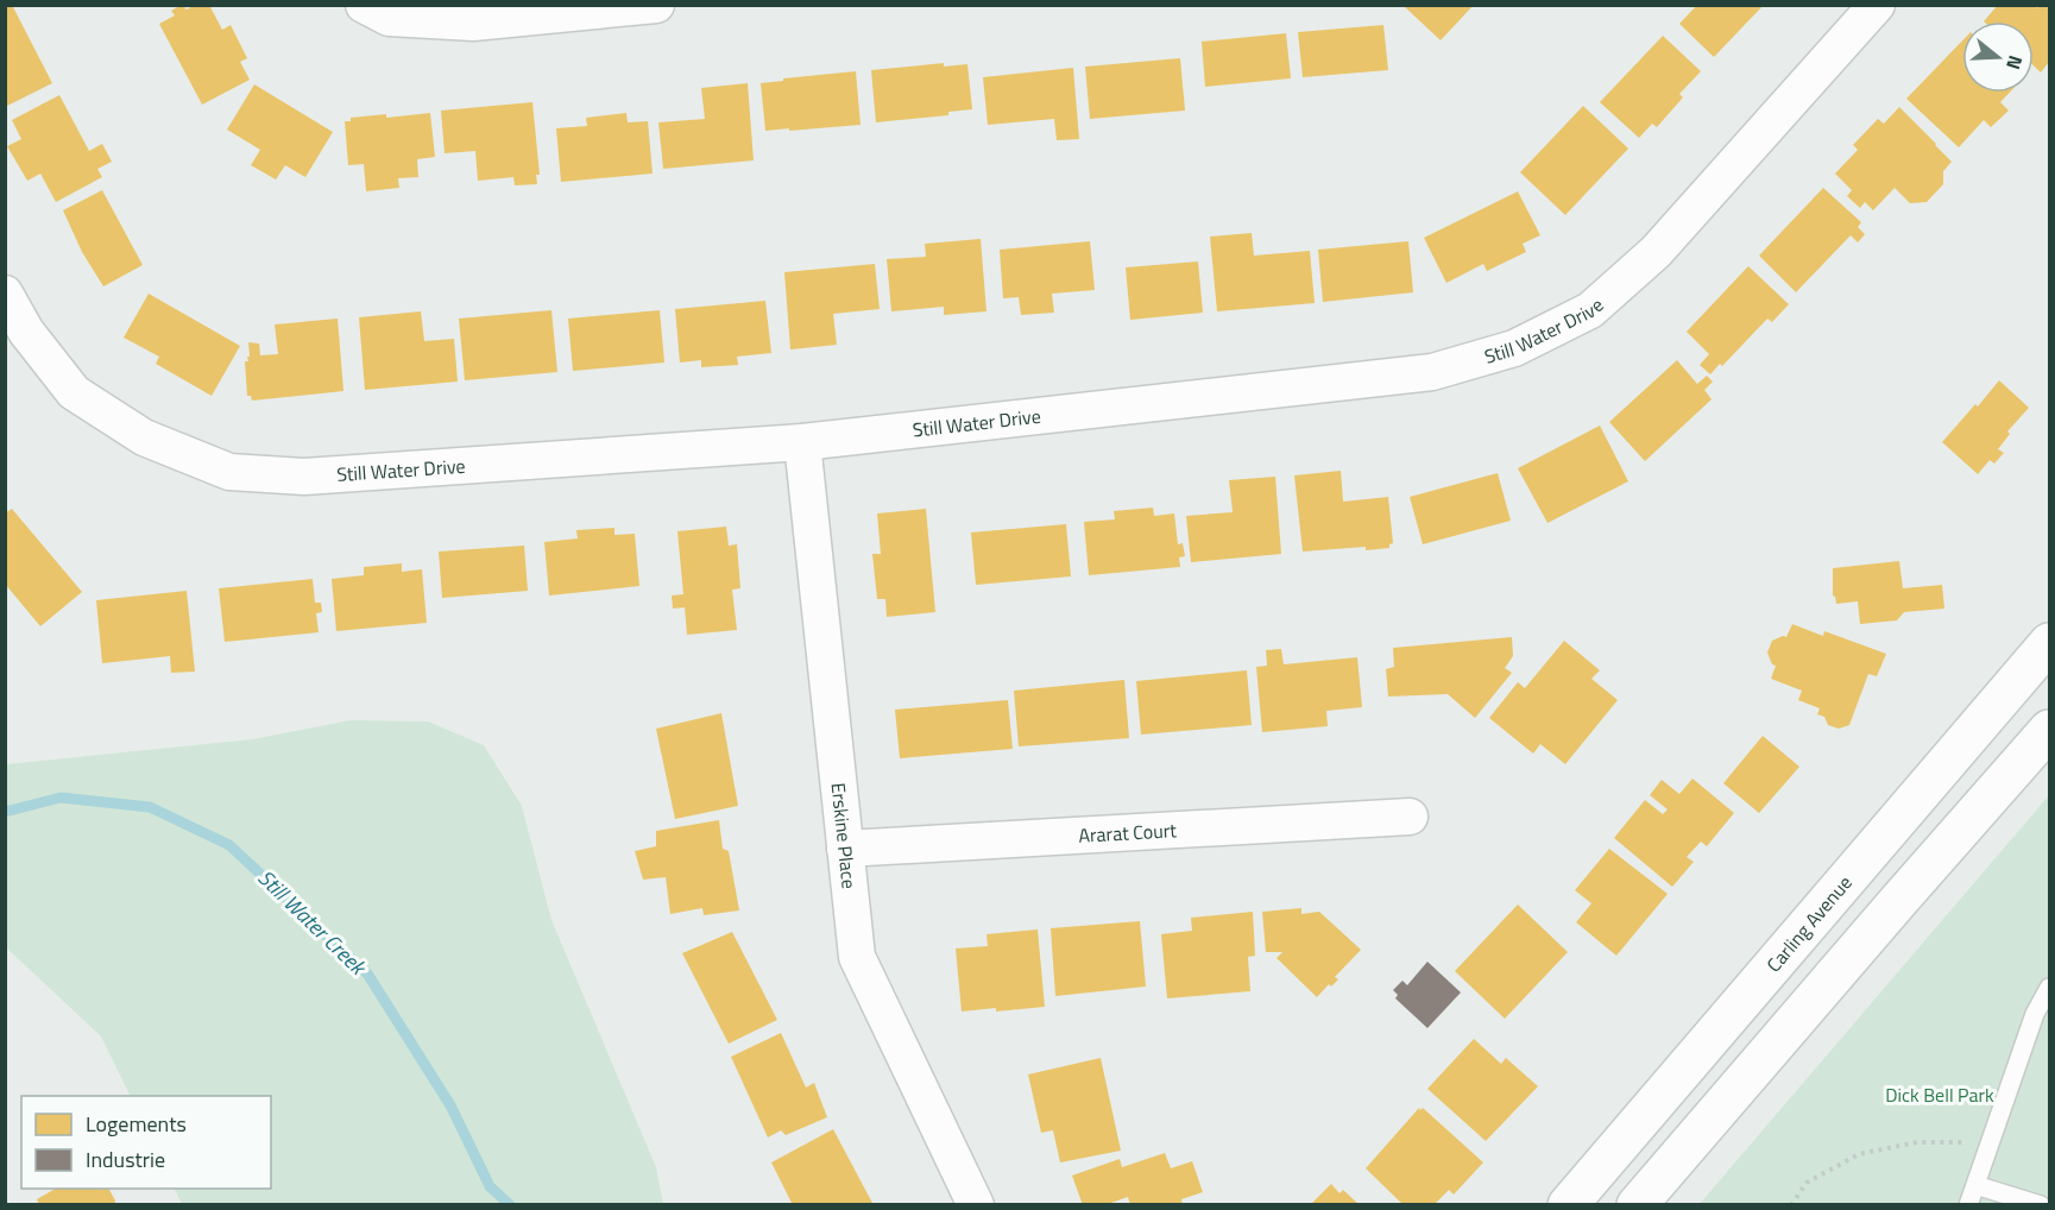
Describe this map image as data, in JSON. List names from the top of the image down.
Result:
{
  "streets": {
    "main road": ["Carling Avenue"],
    "street": ["Still Water Drive", "Ararat Court", "Erskine Place"]
  },
  "crossings": [
    ["Still Water Drive", "Erskine Place"],
    ["Ararat Court", "Erskine Place"]
  ],
  "water": ["Still Water Creek"],
  "parks": ["Dick Bell Park"],
  "legend": ["Logements", "Industrie"],
  "north": "right"
}
